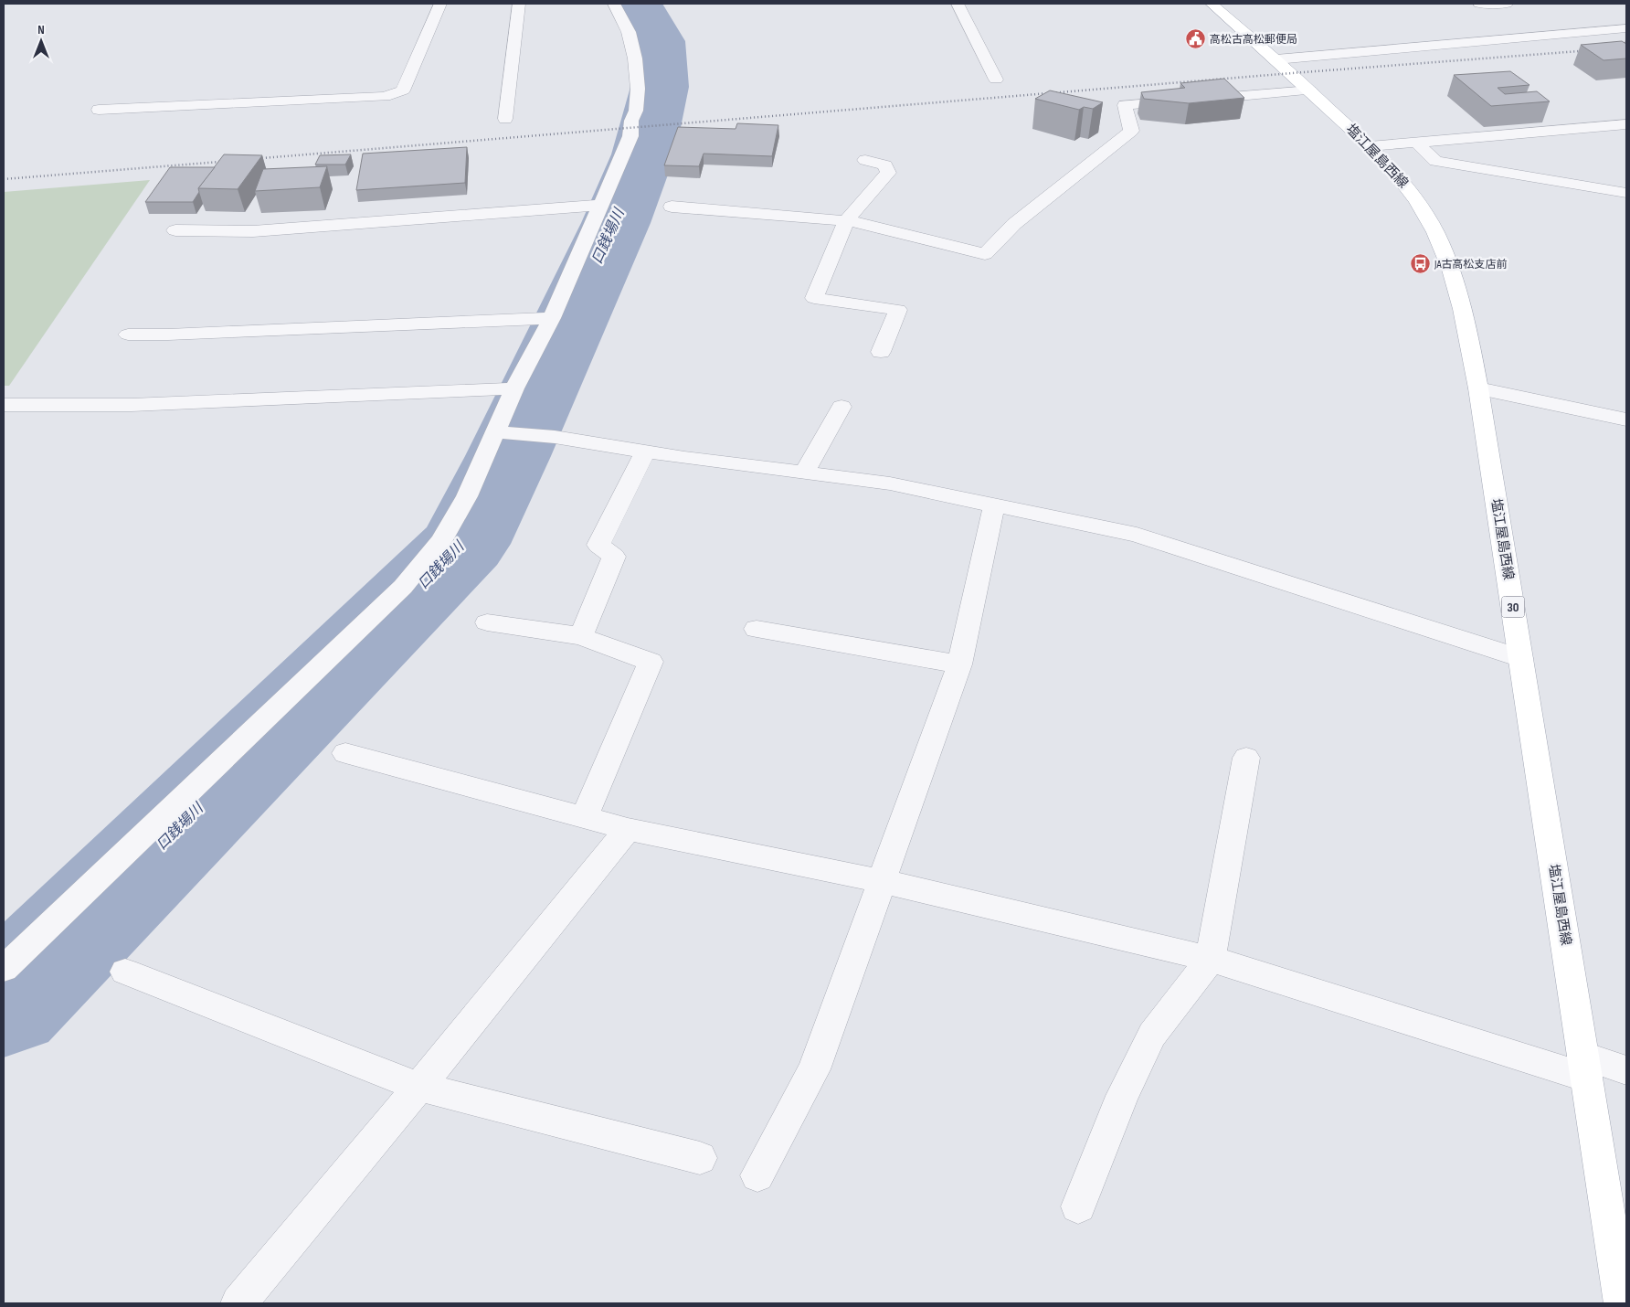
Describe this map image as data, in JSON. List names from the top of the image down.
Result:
{
  "streets": {
    "main road": ["塩江屋島西線", "30"]
  },
  "water": ["口銭場川"],
  "places": {
    "public building": ["高松古高松郵便局"],
    "bus stop": ["JA古高松支店前"]
  },
  "north": "top"
}
